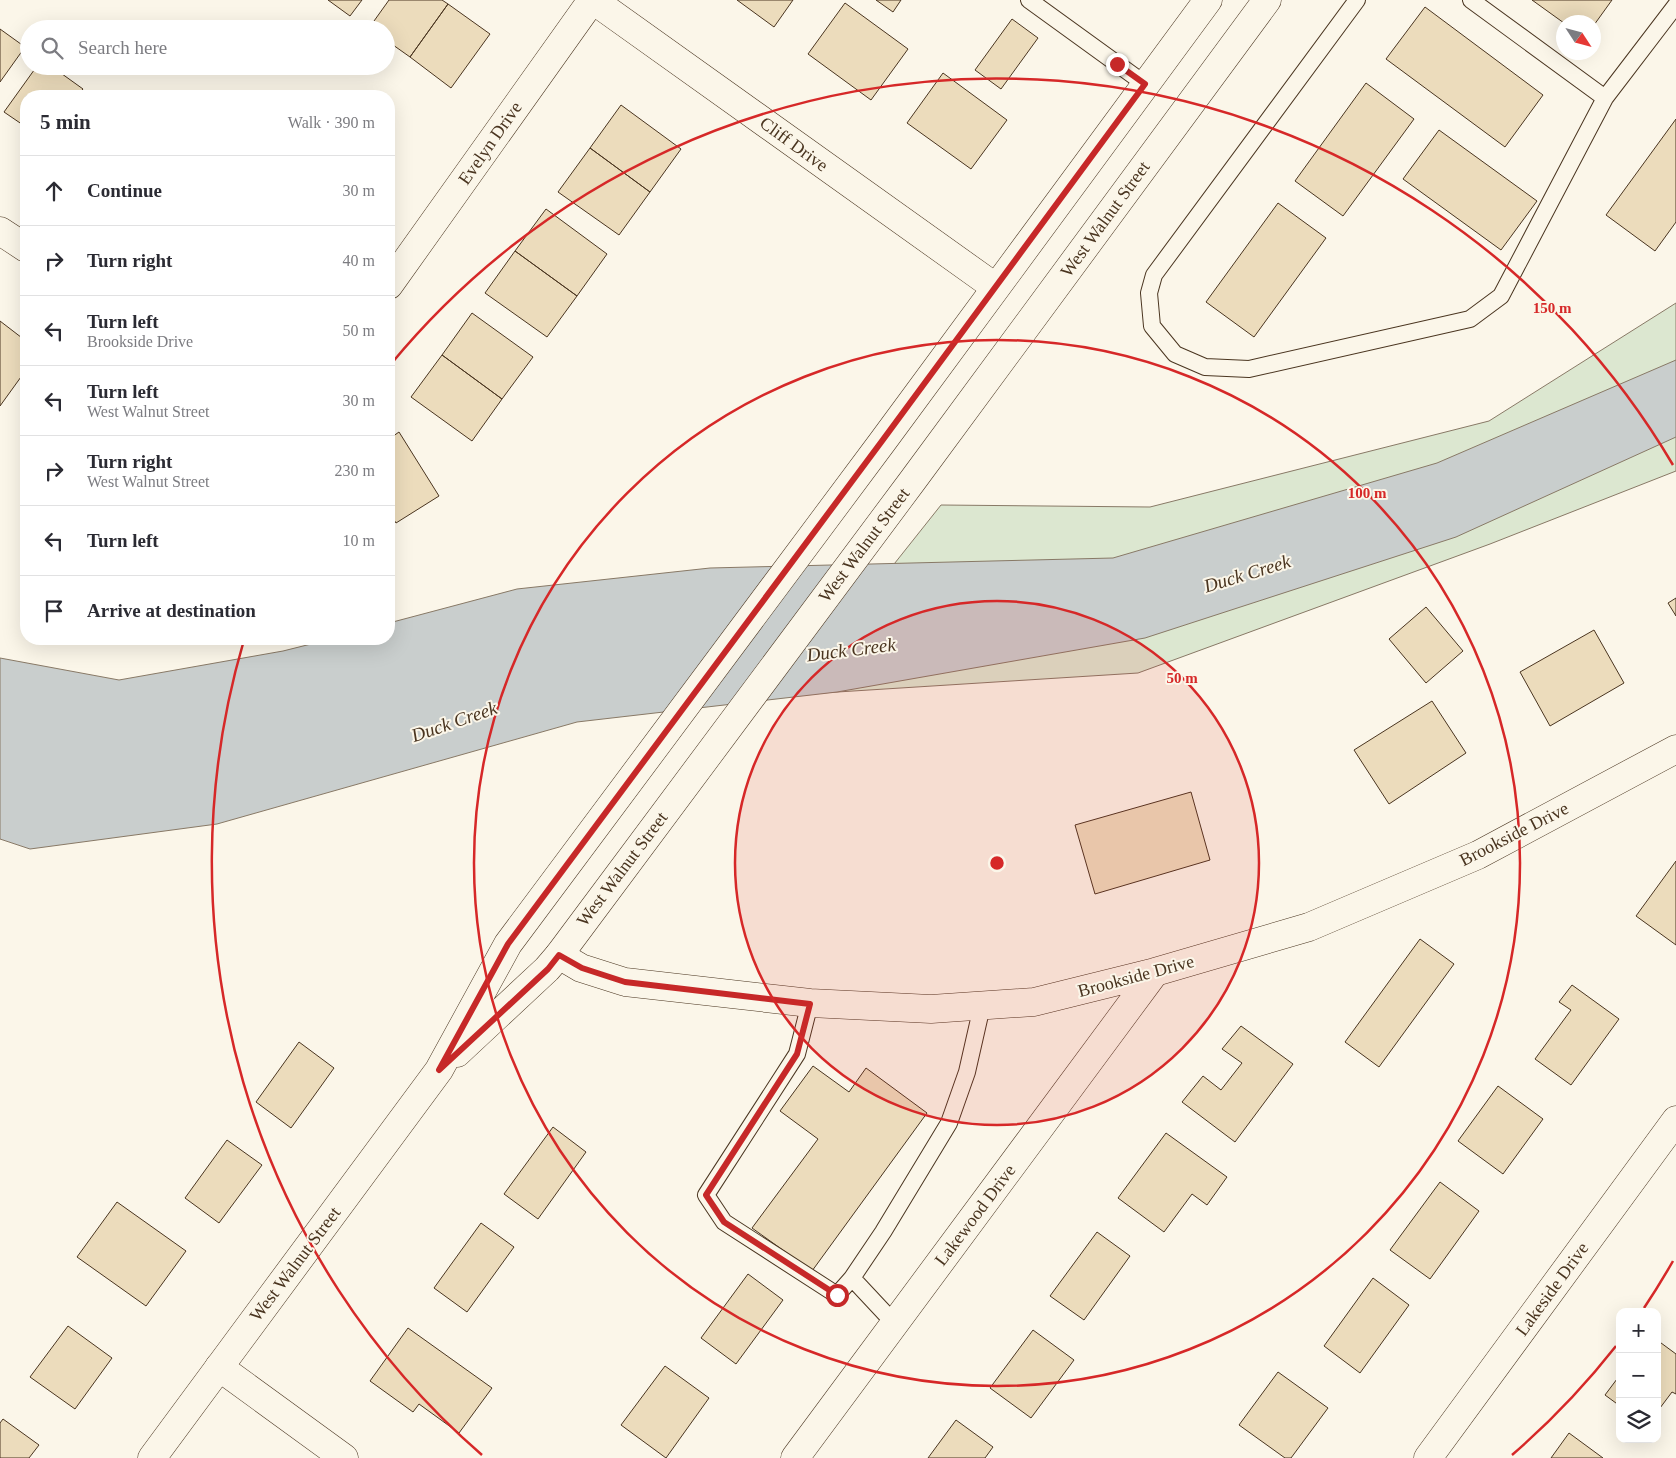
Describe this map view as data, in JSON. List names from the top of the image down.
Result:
{
  "streets": {
    "street": [
      "Evelyn Drive",
      "Cliff Drive",
      "West Walnut Street",
      "Brookside Drive",
      "Lakewood Drive",
      "Lakeside Drive"
    ]
  },
  "crossings": [
    ["Evelyn Drive", "Cliff Drive"],
    ["Cliff Drive", "West Walnut Street"],
    ["West Walnut Street", "Brookside Drive"],
    ["Brookside Drive", "Lakewood Drive"]
  ],
  "water": ["Duck Creek"],
  "north": "bottom right",
  "page": {
    "search": "Search here",
    "heading": ["5 min", "Walk · 390 m"],
    "list": [
      ["Continue", "30 m"],
      ["Turn right", "40 m"],
      ["Turn left", "Brookside Drive", "50 m"],
      ["Turn left", "West Walnut Street", "30 m"],
      ["Turn right", "West Walnut Street", "230 m"],
      ["Turn left", "10 m"],
      "Arrive at destination"
    ],
    "map_buttons": ["+", "−"]
  },
  "rings": ["150 m", "100 m", "50 m"]
}
